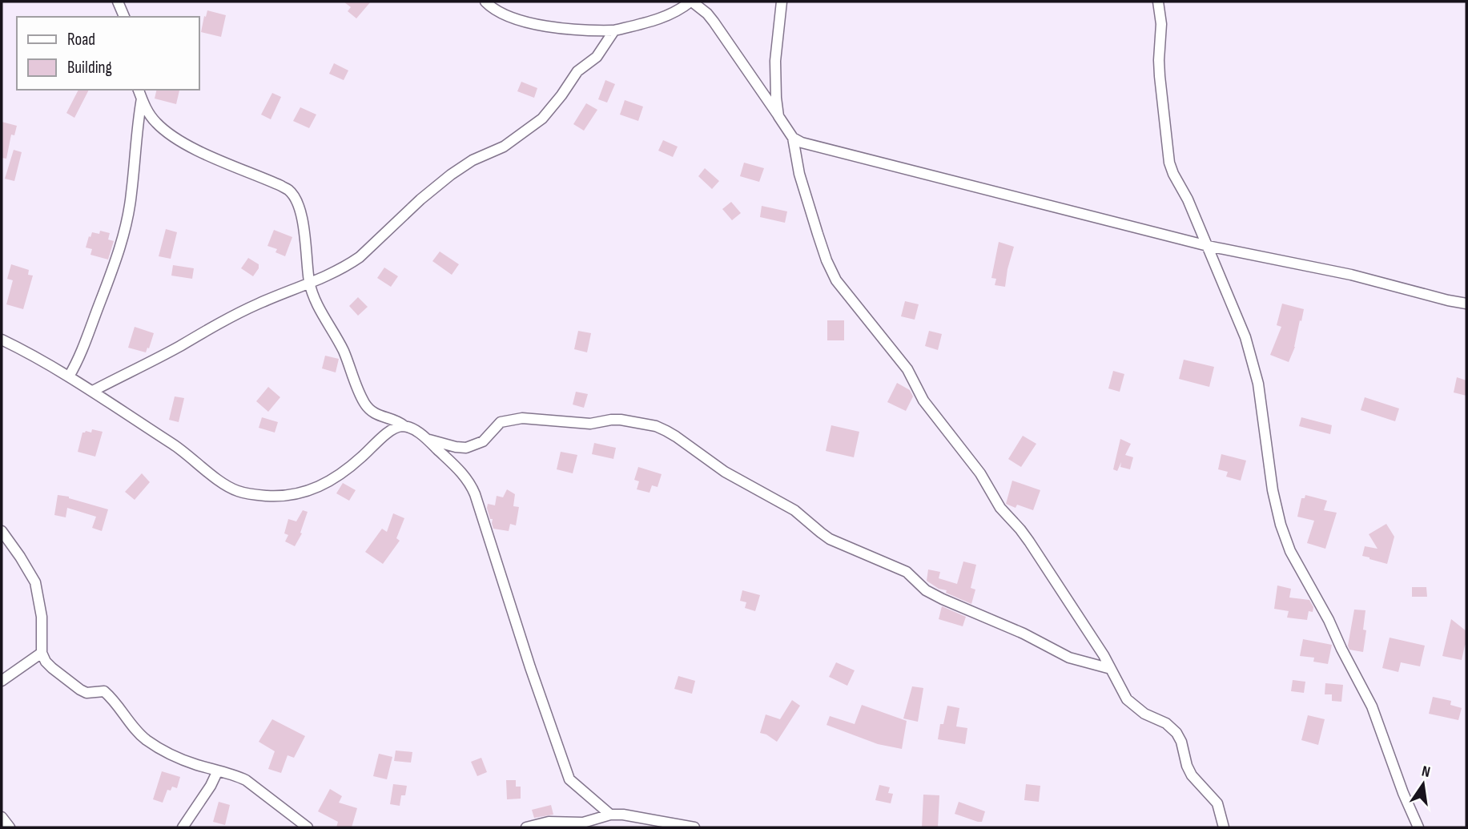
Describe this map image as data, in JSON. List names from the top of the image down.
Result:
{
  "legend": ["Road", "Building"],
  "north": "top"
}
